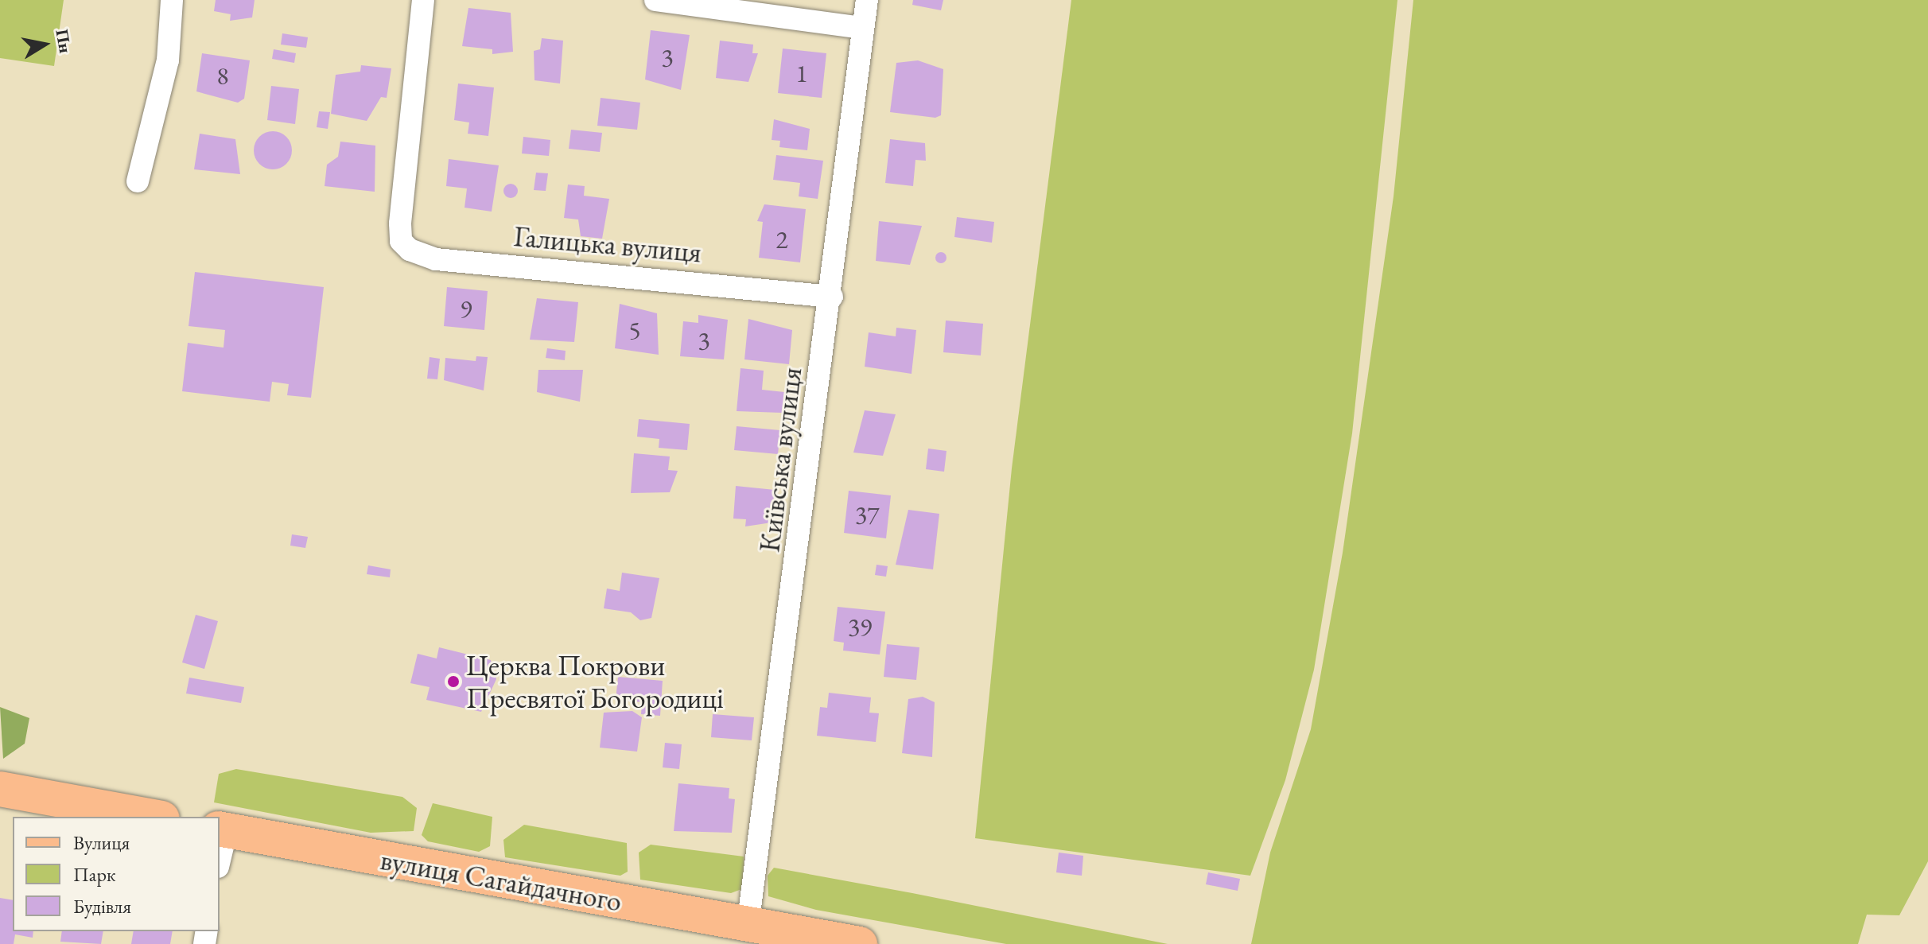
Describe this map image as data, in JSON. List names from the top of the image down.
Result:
{
  "streets": {
    "main road": ["вулиця Сагайдачного"],
    "street": ["Галицька вулиця", "Київська вулиця"]
  },
  "crossings": [
    ["Галицька вулиця", "Київська вулиця"],
    ["Київська вулиця", "вулиця Сагайдачного"]
  ],
  "places": ["Церква Покрови Пресвятої Богородиці"],
  "house_numbers": [
    "3",
    "1",
    "8",
    "2",
    "9",
    "5",
    "3",
    "37",
    "39"
  ],
  "legend": ["Вулиця", "Парк", "Будівля"],
  "north": "right"
}
